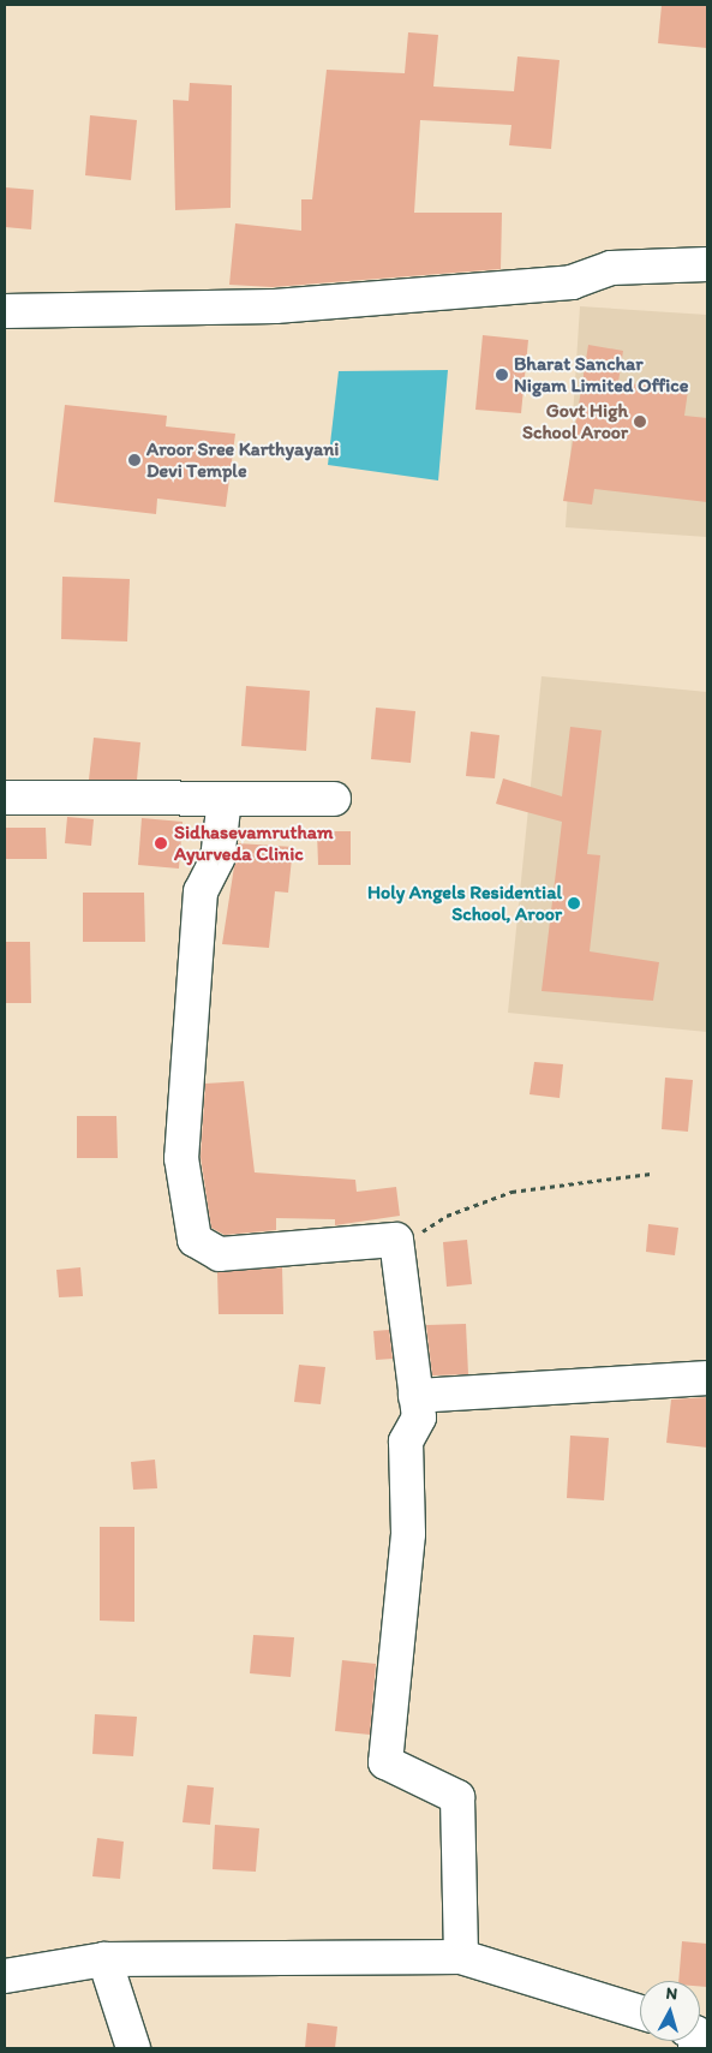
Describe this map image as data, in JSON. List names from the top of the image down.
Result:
{
  "places": [
    "Bharat Sanchar Nigam Limited Office",
    "Govt High School Aroor",
    "Aroor Sree Karthyayani Devi Temple",
    "Sidhasevamrutham Ayurveda Clinic",
    "Holy Angels Residential School, Aroor"
  ],
  "north": "top"
}
